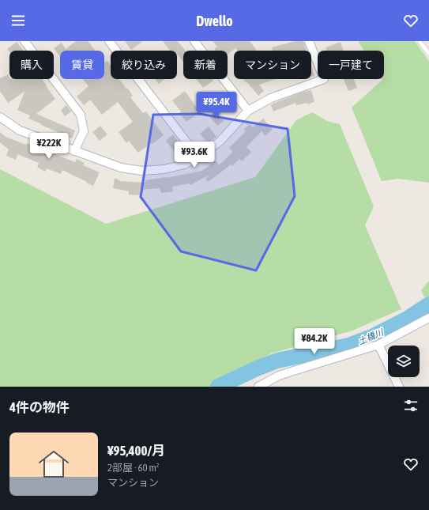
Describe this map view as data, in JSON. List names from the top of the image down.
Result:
{
  "water": ["土橋川"],
  "page": {
    "header": "Dwello",
    "chip": [
      "購入",
      "賃貸",
      "絞り込み",
      "新着",
      "マンション",
      "一戸建て"
    ],
    "price": [
      "¥95.4K",
      "¥222K",
      "¥93.6K",
      "¥84.2K"
    ],
    "heading": "4件の物件",
    "list": [
      {
        "name": "¥95,400/月",
        "note": "2部屋 · 60 m² · マンション"
      }
    ]
  }
}
